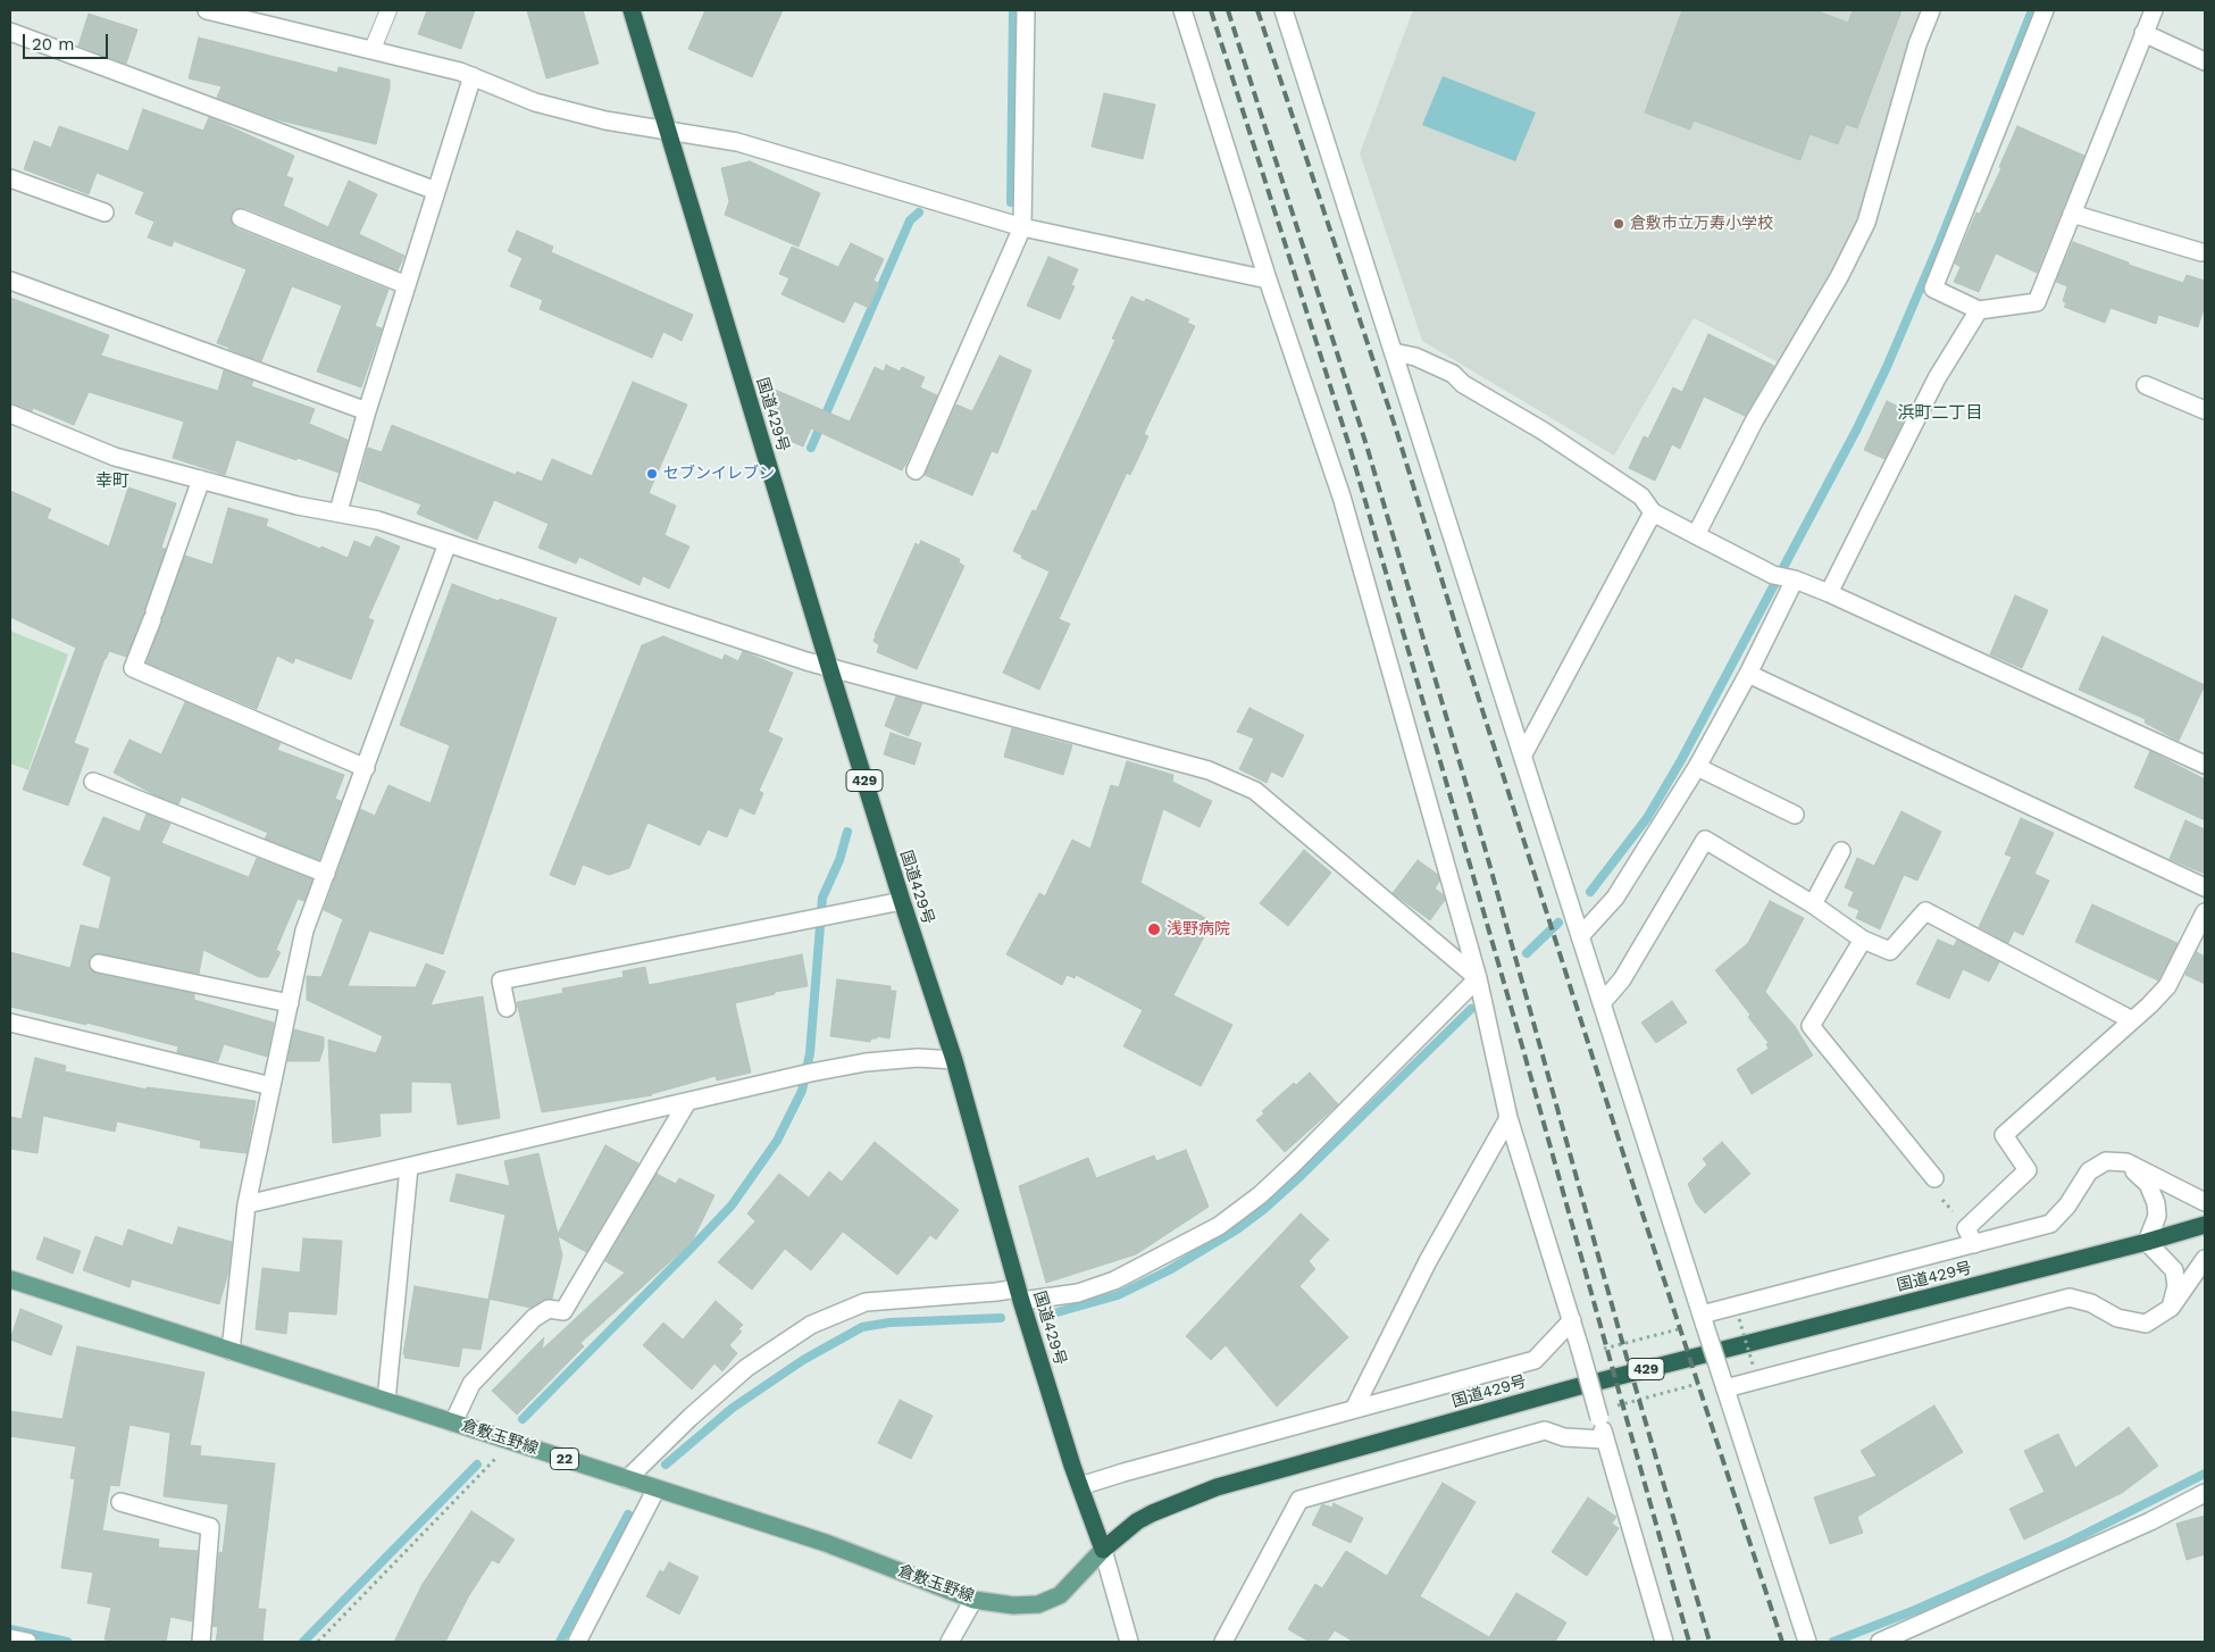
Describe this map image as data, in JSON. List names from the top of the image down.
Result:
{
  "streets": {
    "highway": ["国道429号", "429"],
    "main road": ["倉敷玉野線", "22"]
  },
  "crossings": [
    ["国道429号", "倉敷玉野線"]
  ],
  "districts": ["浜町二丁目", "幸町"],
  "places": ["倉敷市立万寿小学校", "セブンイレブン", "浅野病院"],
  "scale_bar": "20 m"
}
